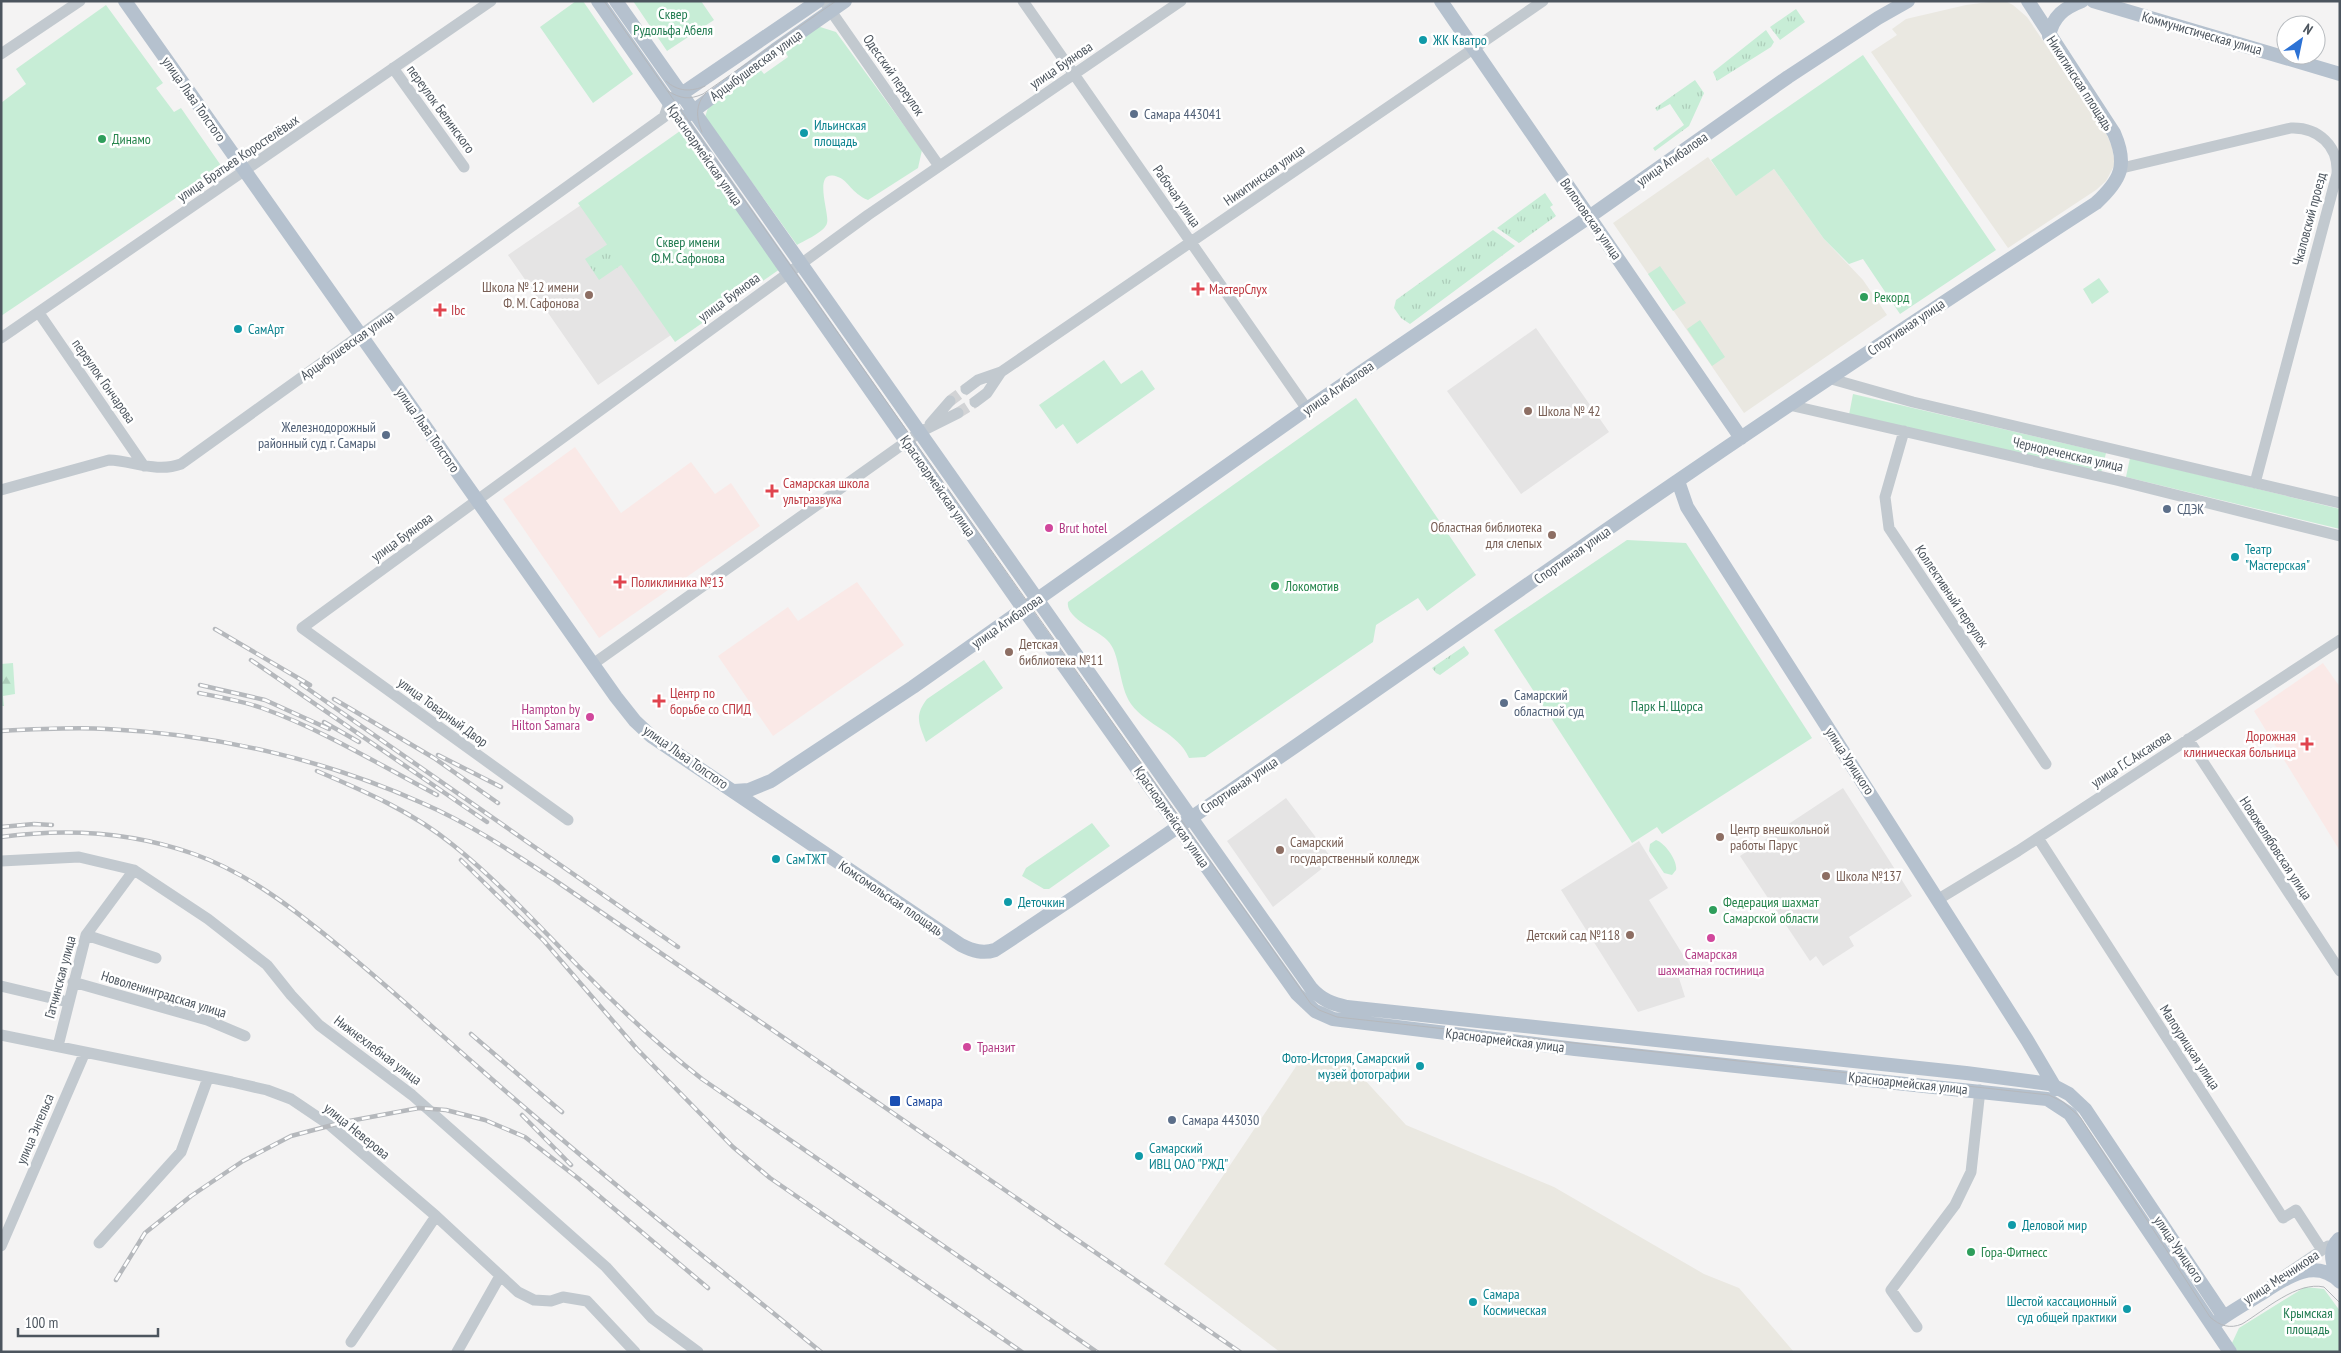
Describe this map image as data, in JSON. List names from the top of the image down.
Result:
{
  "streets": {
    "main road": [
      "Коммунистическая улица",
      "Арцыбушевская улица",
      "Никитинская площадь",
      "улица Льва Толстого",
      "Красноармейская улица",
      "улица Агибалова",
      "Вилоновская улица",
      "Спортивная улица",
      "улица Урицкого",
      "Комсомольская площадь",
      "улица Мечникова"
    ],
    "street": [
      "улица Буянова",
      "Одесский переулок",
      "переулок Белинского",
      "улица Братьев Коростелёвых",
      "Никитинская улица",
      "Рабочая улица",
      "Чкаловский проезд",
      "переулок Гончарова",
      "Чернореченская улица",
      "Коллективный переулок",
      "улица Товарный Двор",
      "улица Г.С.Аксакова",
      "Новожелябовская улица",
      "Гатчинская улица",
      "Новоленинградская улица",
      "Малоурицкая улица",
      "Нижнехлебная улица",
      "улица Энгельса",
      "улица Неверова"
    ]
  },
  "crossings": [
    ["Арцыбушевская улица", "Одесский переулок"],
    ["Арцыбушевская улица", "улица Льва Толстого"],
    ["Арцыбушевская улица", "Красноармейская улица"],
    ["Арцыбушевская улица", "переулок Гончарова"],
    ["улица Буянова", "Одесский переулок"],
    ["улица Буянова", "улица Льва Толстого"],
    ["улица Буянова", "Красноармейская улица"],
    ["улица Буянова", "Рабочая улица"],
    ["улица Буянова", "улица Товарный Двор"],
    ["Никитинская площадь", "Чкаловский проезд"],
    ["Никитинская площадь", "Спортивная улица"],
    ["улица Льва Толстого", "улица Братьев Коростелёвых"],
    ["улица Льва Толстого", "улица Агибалова"],
    ["улица Льва Толстого", "Комсомольская площадь"],
    ["переулок Белинского", "улица Братьев Коростелёвых"],
    ["Красноармейская улица", "улица Агибалова"],
    ["Красноармейская улица", "Спортивная улица"],
    ["Красноармейская улица", "улица Урицкого"],
    ["улица Братьев Коростелёвых", "переулок Гончарова"],
    ["улица Агибалова", "Рабочая улица"],
    ["улица Агибалова", "Вилоновская улица"],
    ["Никитинская улица", "Рабочая улица"],
    ["Никитинская улица", "Вилоновская улица"],
    ["Вилоновская улица", "Спортивная улица"],
    ["Чкаловский проезд", "Спортивная улица"],
    ["Чкаловский проезд", "Чернореченская улица"],
    ["Спортивная улица", "Чернореченская улица"],
    ["Спортивная улица", "улица Урицкого"],
    ["Спортивная улица", "Комсомольская площадь"],
    ["Чернореченская улица", "Коллективный переулок"],
    ["улица Г.С.Аксакова", "улица Урицкого"],
    ["улица Г.С.Аксакова", "Новожелябовская улица"],
    ["улица Г.С.Аксакова", "Малоурицкая улица"],
    ["улица Урицкого", "улица Мечникова"],
    ["Гатчинская улица", "Новоленинградская улица"],
    ["Гатчинская улица", "Нижнехлебная улица"],
    ["Гатчинская улица", "улица Неверова"],
    ["Малоурицкая улица", "улица Мечникова"],
    ["улица Энгельса", "улица Неверова"]
  ],
  "parks": [
    "Сквер Рудольфа Абеля",
    "Cквер имени Ф.М. Сафонова",
    "Парк Н. Щорса",
    "Крымская площадь"
  ],
  "places": {
    "other": [
      "ЖК Кватро",
      "Самара 443041",
      "Ильинская площадь",
      "Динамо",
      "Школа № 12 имени Ф. М. Сафонова",
      "Рекорд",
      "СамАрт",
      "Школа № 42",
      "Железнодорожный районный суд г. Самары",
      "СДЭК",
      "Brut hotel",
      "Областная библиотека для слепых",
      "Театр \"Мастерская\"",
      "Локомотив",
      "Детская библиотека №11",
      "Самарский областной суд",
      "Hampton by Hilton Samara",
      "Центр внешкольной работы Парус",
      "Самарский государственный колледж",
      "СамТЖТ",
      "Школа №137",
      "Деточкин",
      "Федерация шахмат Самарской области",
      "Детский сад №118",
      "Самарская шахматная гостиница",
      "Транзит",
      "Фото-История, Самарский музей фотографии",
      "Самара 443030",
      "Самарский ИВЦ ОАО \"РЖД\"",
      "Деловой мир",
      "Гора-Фитнесс",
      "Самара Космическая",
      "Шестой кассационный суд общей практики"
    ],
    "health": [
      "МастерСлух",
      "Ibc",
      "Самарская школа ультразвука",
      "Поликлиника №13",
      "Центр по борьбе со СПИД",
      "Дорожная клиническая больница"
    ],
    "transit": ["Самара"]
  },
  "scale_bar": "100 m",
  "north": "top right"
}
